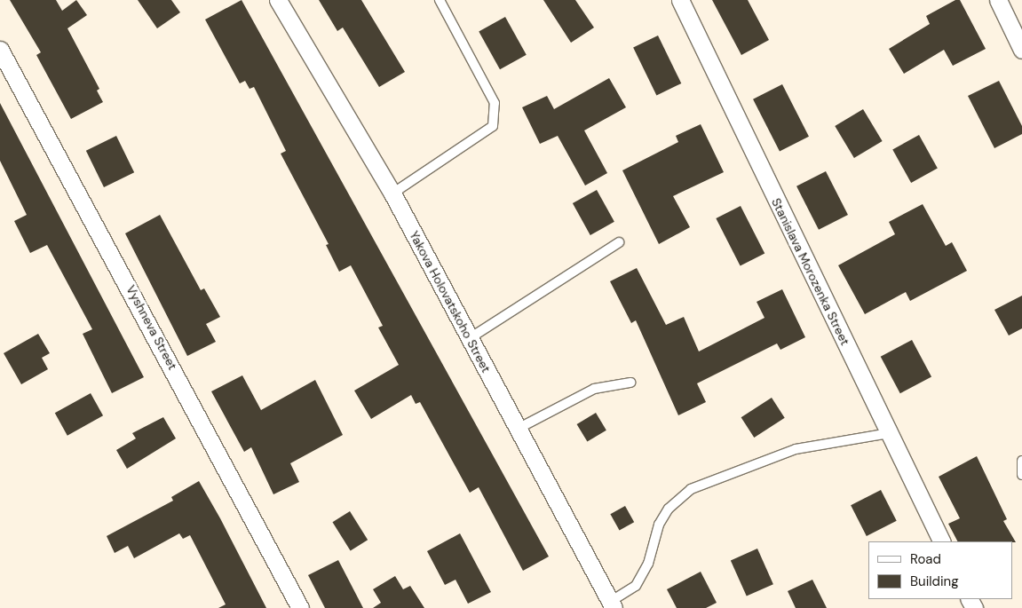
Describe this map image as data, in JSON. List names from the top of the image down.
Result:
{
  "streets": {
    "street": ["Stanislava Morozenka Street", "Yakova Holovatskoho Street", "Vyshneva Street"]
  },
  "legend": ["Road", "Building"]
}
